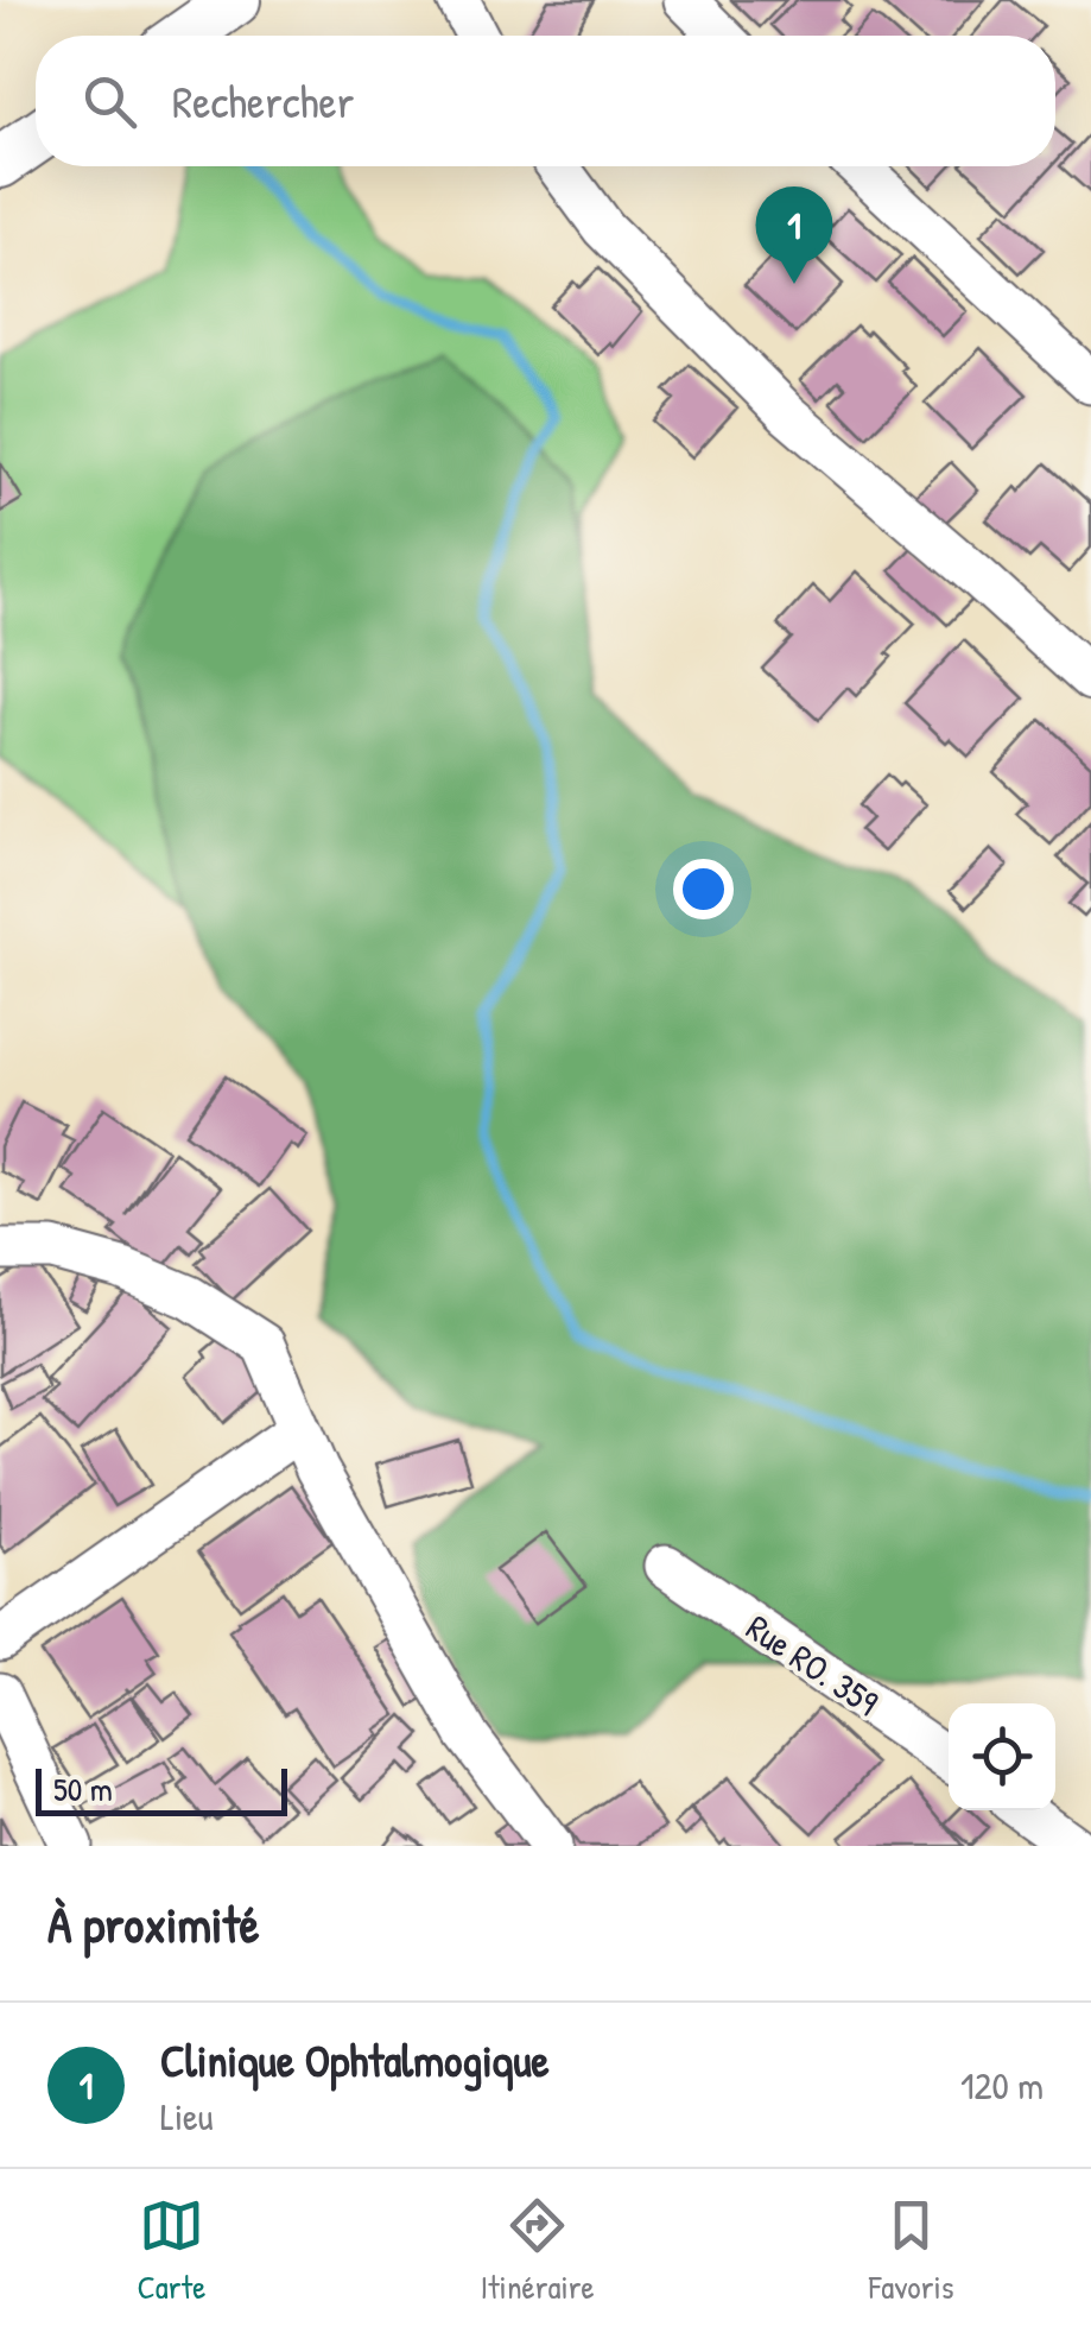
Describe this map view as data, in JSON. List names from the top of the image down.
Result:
{
  "streets": {
    "street": ["Rue RO. 359"]
  },
  "scale_bar": "50 m",
  "page": {
    "search": "Rechercher",
    "pins": "1",
    "scale": "50 m",
    "heading": "À proximité",
    "list": [
      {
        "mark": "1",
        "name": "Clinique Ophtalmogique",
        "note": "Lieu",
        "value": "120 m"
      }
    ],
    "nav": ["Carte", "Itinéraire", "Favoris"]
  }
}
